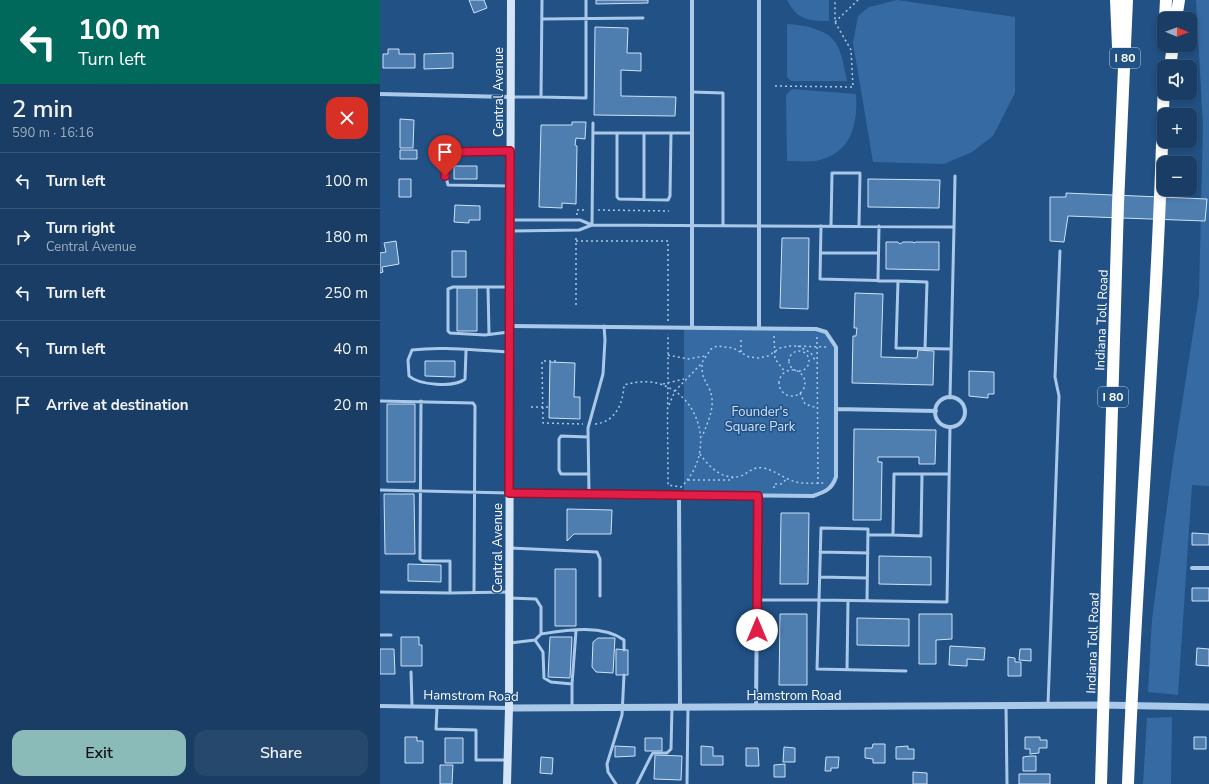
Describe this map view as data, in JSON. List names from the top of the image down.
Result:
{
  "streets": {
    "highway": ["I 80", "Indiana Toll Road"],
    "main road": ["Central Avenue"],
    "street": ["Hamstrom Road"]
  },
  "crossings": [
    ["Central Avenue", "Hamstrom Road"]
  ],
  "parks": ["Founder's Square Park"],
  "north": "right",
  "page": {
    "turn": ["100 m", "Turn left"],
    "map_buttons": ["+", "−"],
    "heading": ["2 min", "590 m · 16:16"],
    "list": [
      {
        "name": "Turn left",
        "value": "100 m"
      },
      {
        "name": "Turn right",
        "note": "Central Avenue",
        "value": "180 m"
      },
      {
        "name": "Turn left",
        "value": "250 m"
      },
      {
        "name": "Turn left",
        "value": "40 m"
      },
      {
        "name": "Arrive at destination",
        "value": "20 m"
      }
    ],
    "buttons": ["Exit", "Share"]
  }
}
